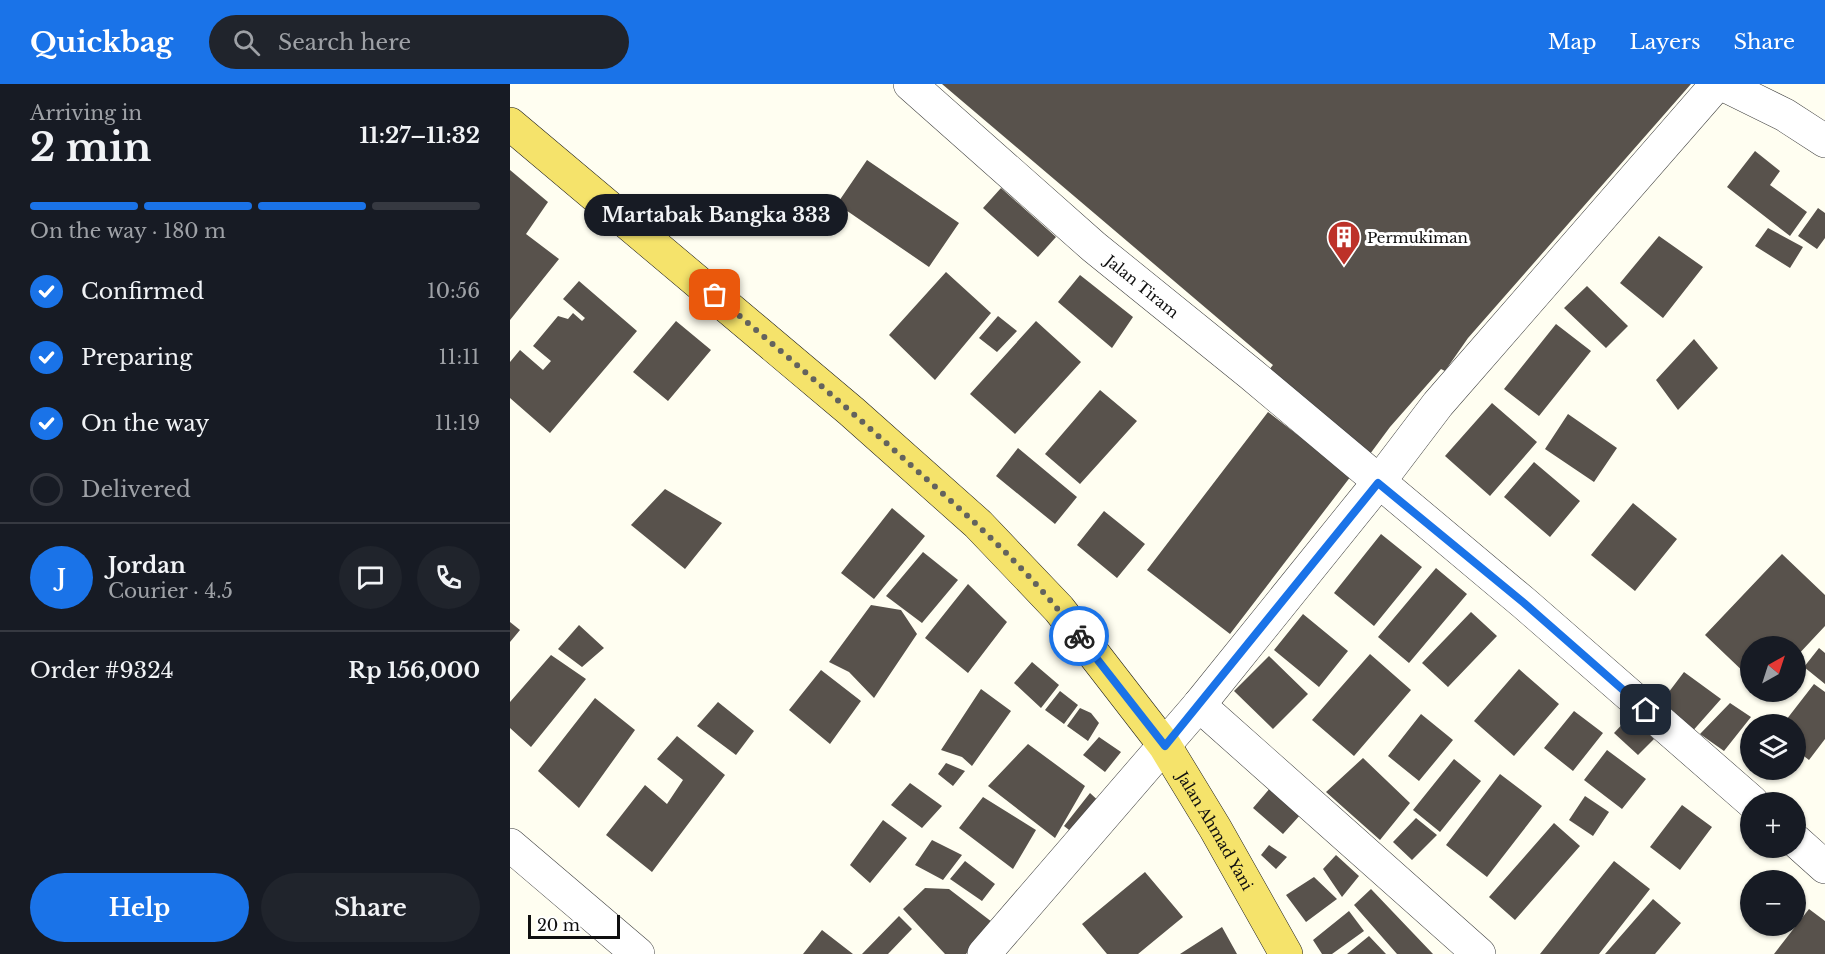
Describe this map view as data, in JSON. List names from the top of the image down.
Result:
{
  "streets": {
    "main road": ["Jalan Ahmad Yani"],
    "street": ["Jalan Tiram"]
  },
  "places": {
    "building": ["Permukiman"],
    "other": ["Martabak Bangka 333"]
  },
  "scale_bar": "20 m",
  "north": "top right",
  "page": {
    "header": "Quickbag",
    "search": "Search here",
    "nav": ["Map", "Layers", "Share"],
    "heading": ["2 min", "Arriving in", "11:27–11:32"],
    "panel": [
      "Jordan",
      "Courier · 4.5",
      "Order #9324",
      "Rp 156,000"
    ],
    "bar": "On the way · 180 m",
    "bubble": "Martabak Bangka 333",
    "list": [
      ["Confirmed", "10:56"],
      ["Preparing", "11:11"],
      ["On the way", "11:19"],
      "Delivered"
    ],
    "round": "J",
    "map_buttons": ["+", "−"],
    "buttons": ["Help", "Share"],
    "scale": "20 m"
  }
}
